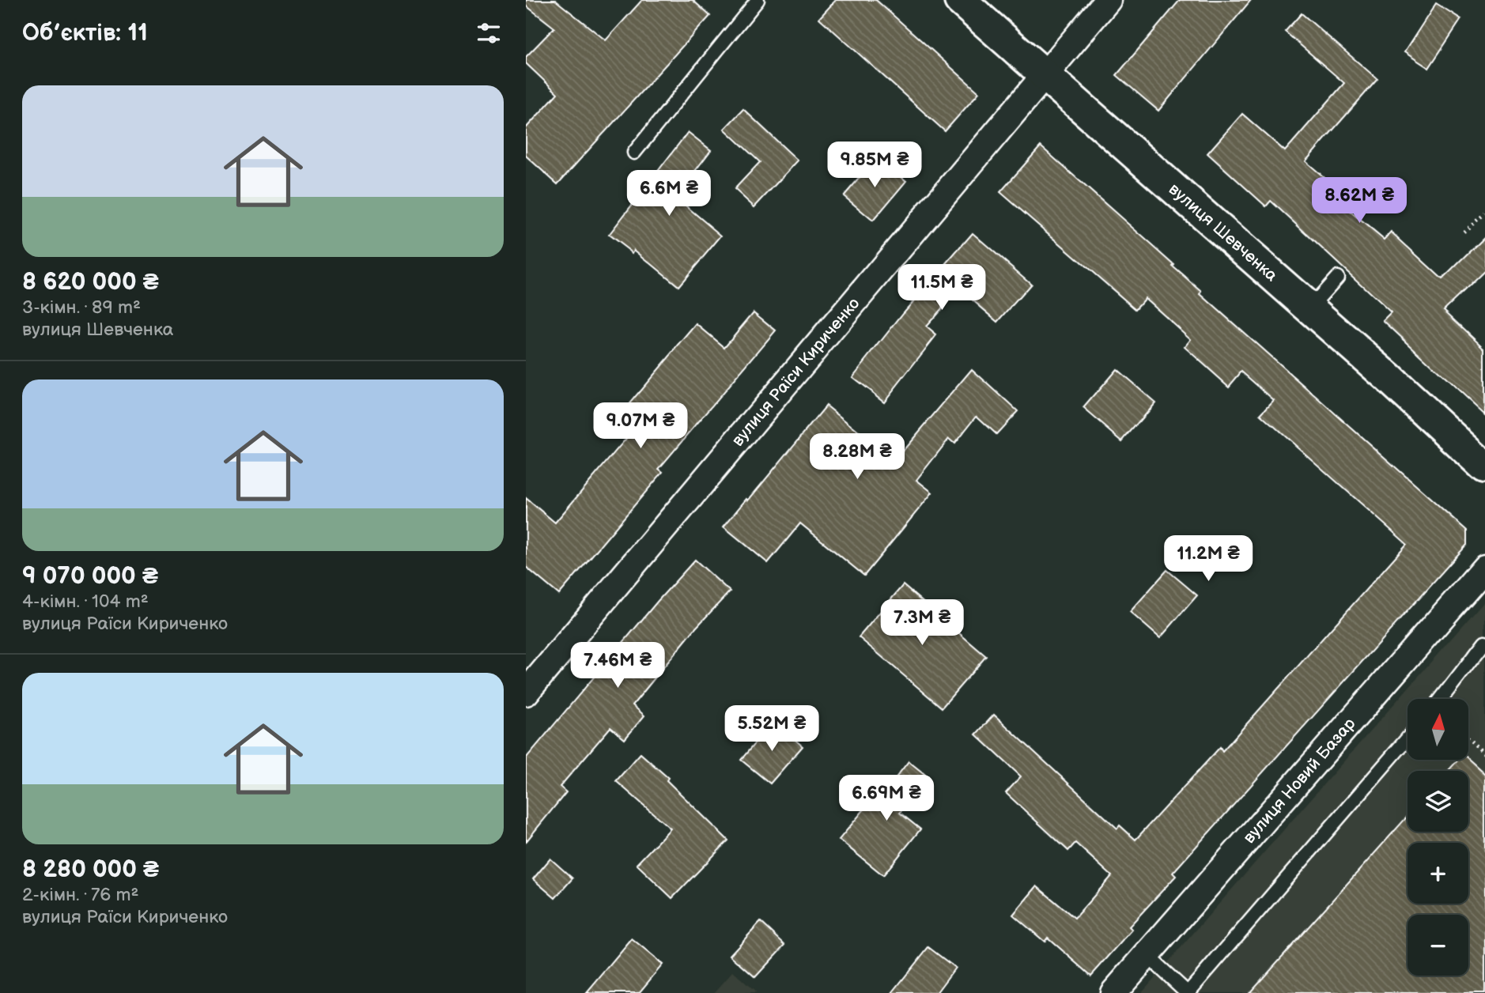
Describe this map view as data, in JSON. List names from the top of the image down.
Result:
{
  "streets": {
    "street": ["вулиця Шевченка", "вулиця Раїси Кириченко", "вулиця Новий Базар"]
  },
  "crossings": [
    ["вулиця Шевченка", "вулиця Раїси Кириченко"]
  ],
  "north": "top",
  "page": {
    "heading": "Об’єктів: 11",
    "list": [
      {
        "name": "8 620 000 ₴",
        "note": "3-кімн. · 89 m² · вулиця Шевченка"
      },
      {
        "name": "9 070 000 ₴",
        "note": "4-кімн. · 104 m² · вулиця Раїси Кириченко"
      },
      {
        "name": "8 280 000 ₴",
        "note": "2-кімн. · 76 m² · вулиця Раїси Кириченко"
      }
    ],
    "price": [
      "9.85M ₴",
      "6.6M ₴",
      "8.62M ₴",
      "11.5M ₴",
      "9.07M ₴",
      "8.28M ₴",
      "11.2M ₴",
      "7.3M ₴",
      "7.46M ₴",
      "5.52M ₴",
      "6.69M ₴"
    ],
    "map_buttons": ["+", "−"]
  }
}
